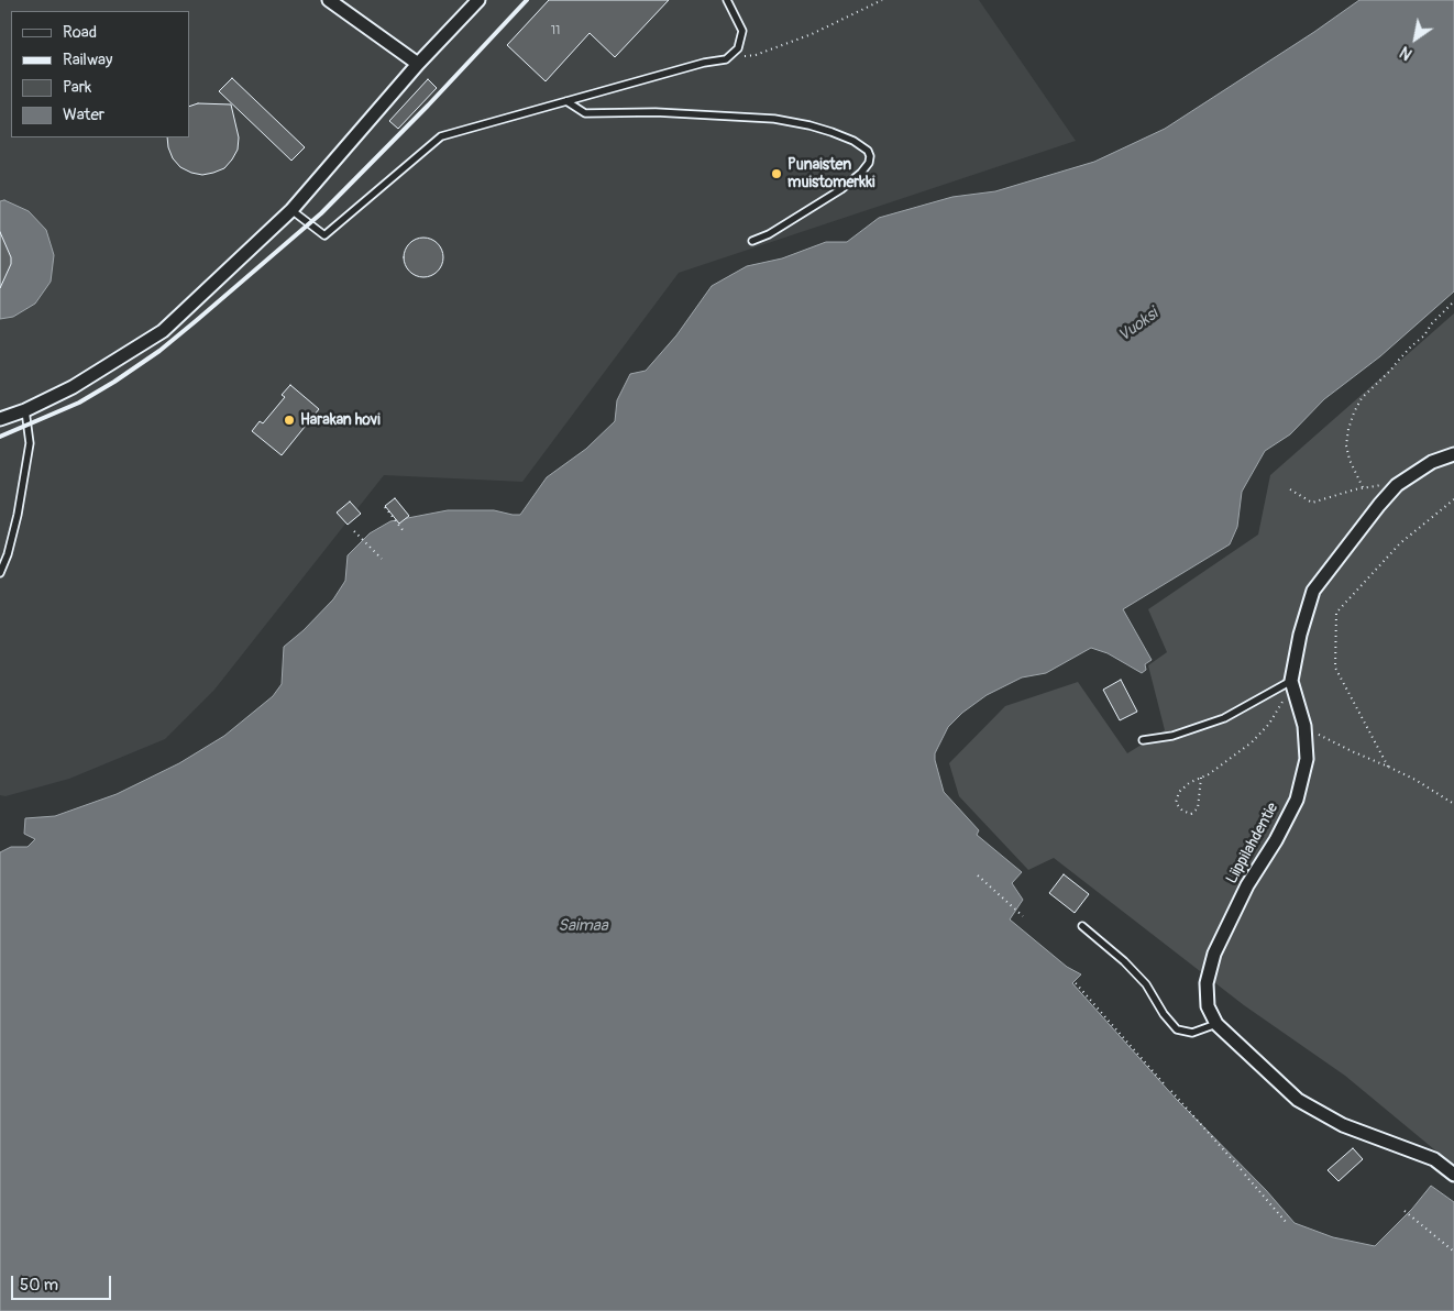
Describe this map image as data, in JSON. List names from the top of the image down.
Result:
{
  "streets": {
    "street": ["Liippilahdentie"]
  },
  "water": ["Vuoksi", "Saimaa"],
  "places": ["Punaisten muistomerkki", "Harakan hovi"],
  "house_numbers": ["11"],
  "legend": [
    "Road",
    "Railway",
    "Park",
    "Water"
  ],
  "scale_bar": "50 m",
  "north": "bottom left"
}
